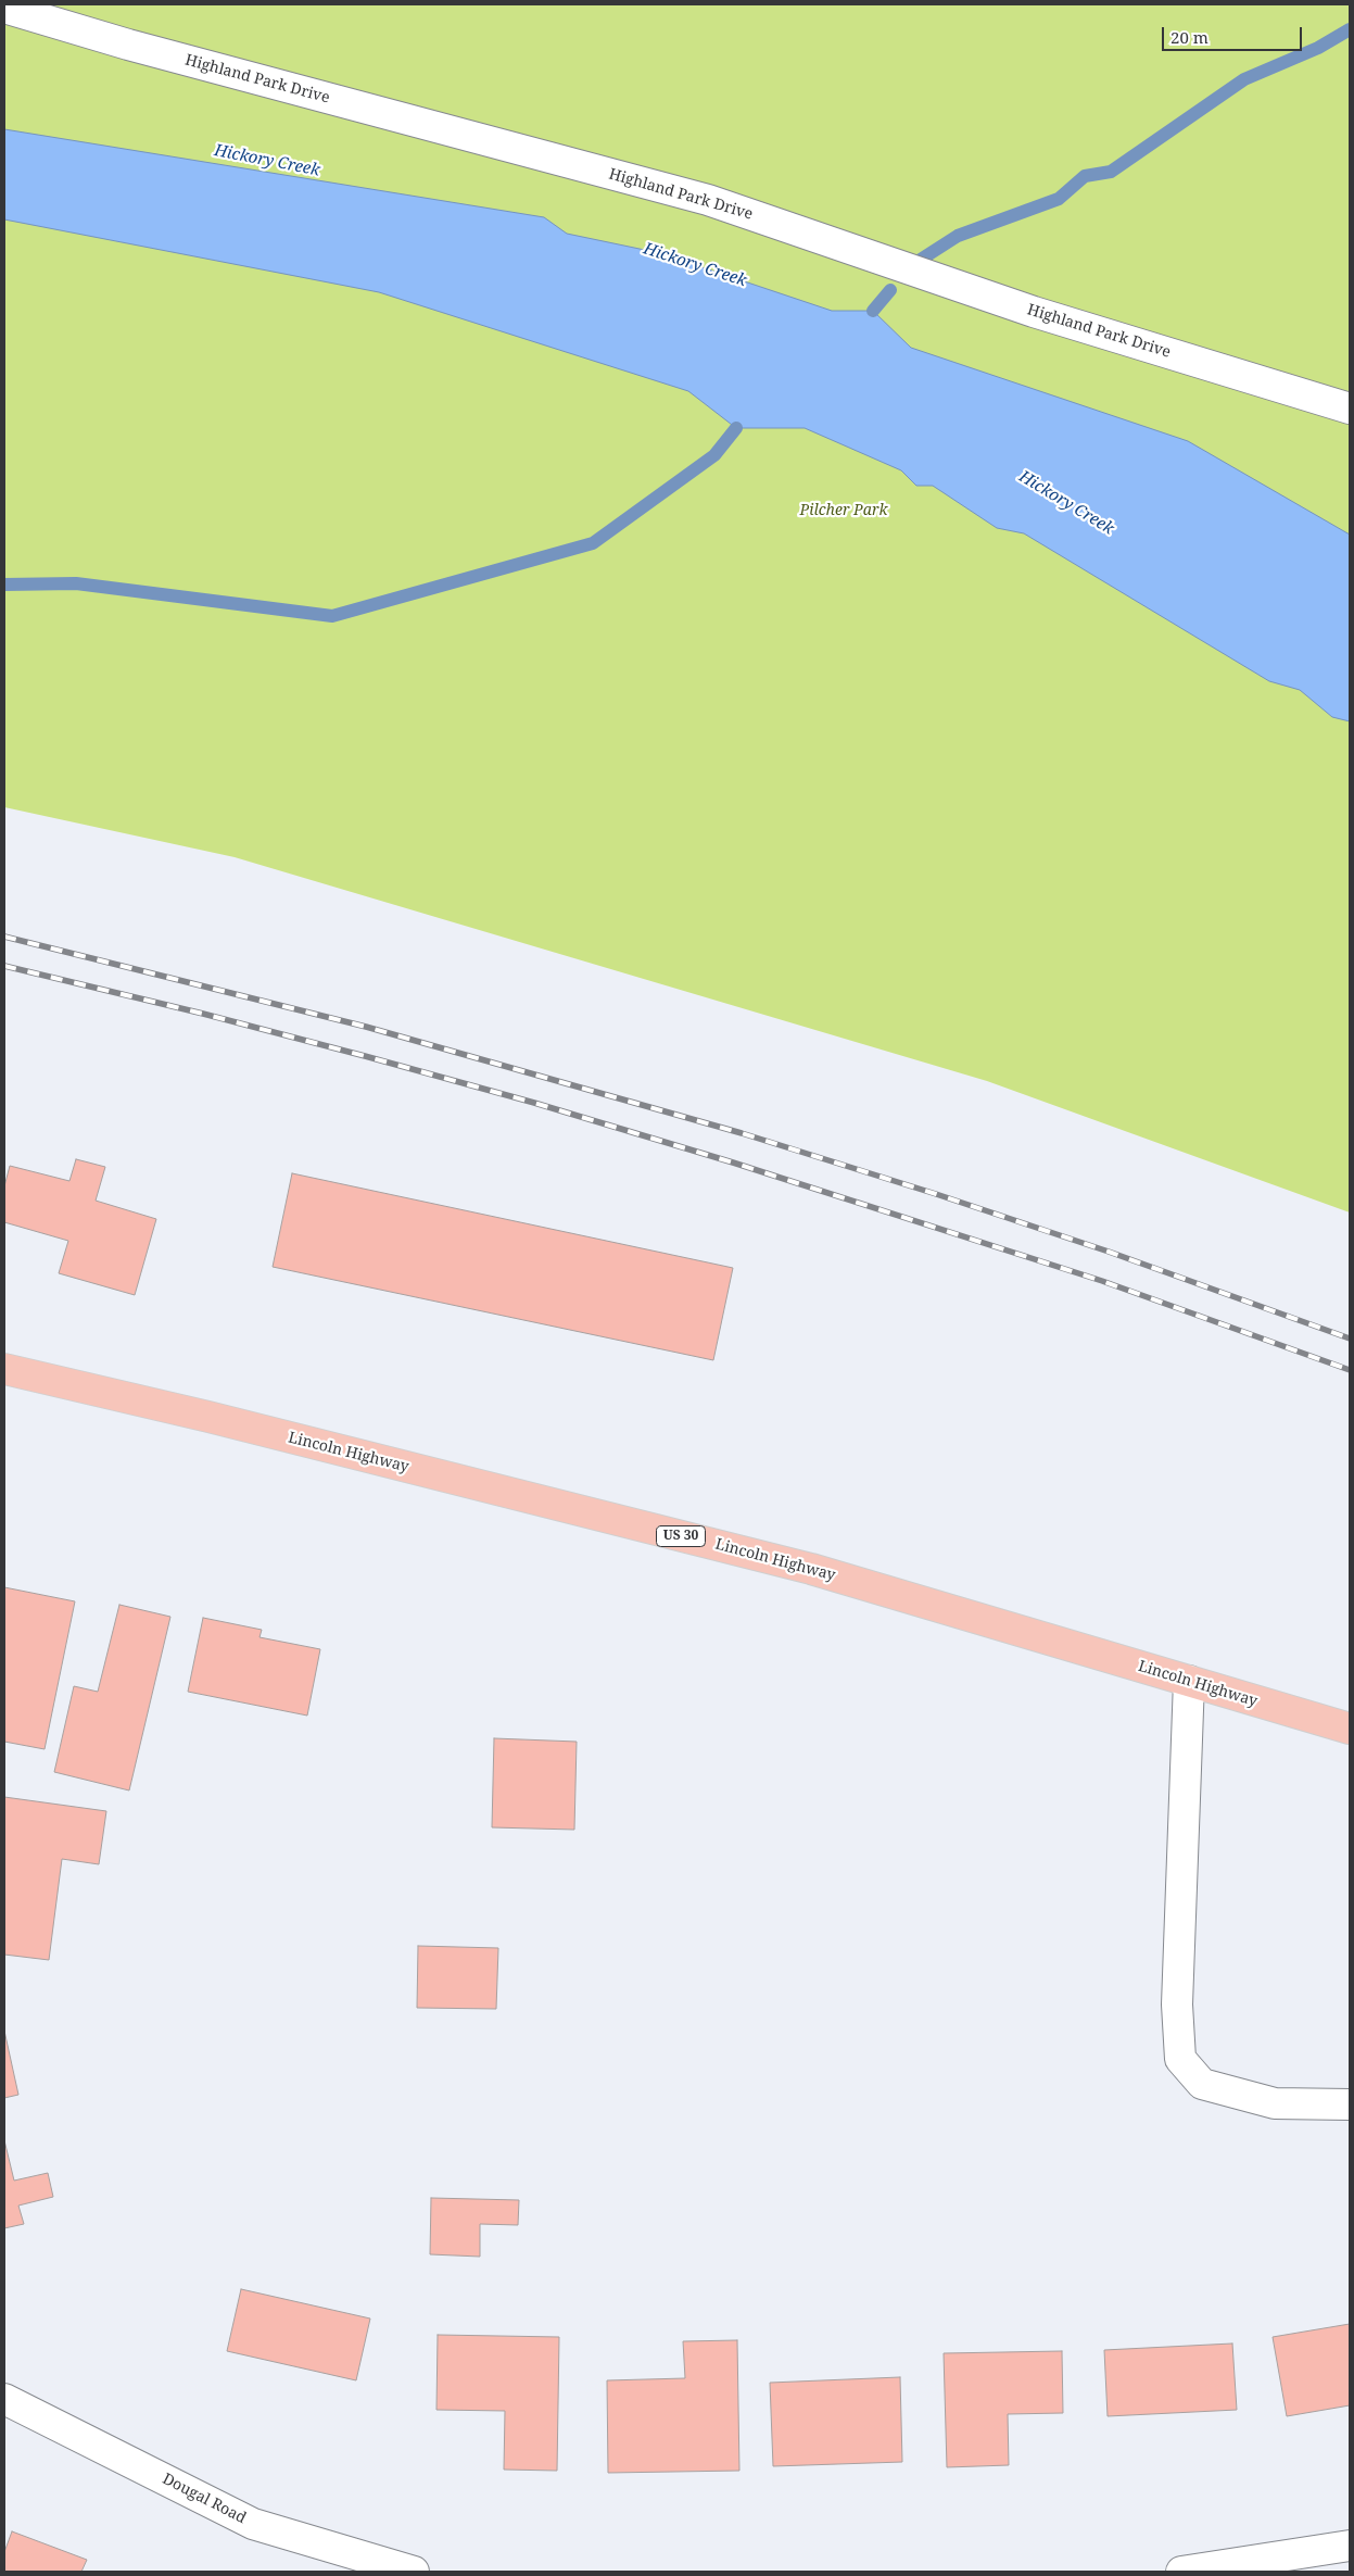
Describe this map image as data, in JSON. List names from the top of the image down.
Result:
{
  "streets": {
    "main road": ["Lincoln Highway", "US 30"],
    "street": ["Highland Park Drive", "Dougal Road"]
  },
  "water": ["Hickory Creek"],
  "parks": ["Pilcher Park"],
  "scale_bar": "20 m"
}
